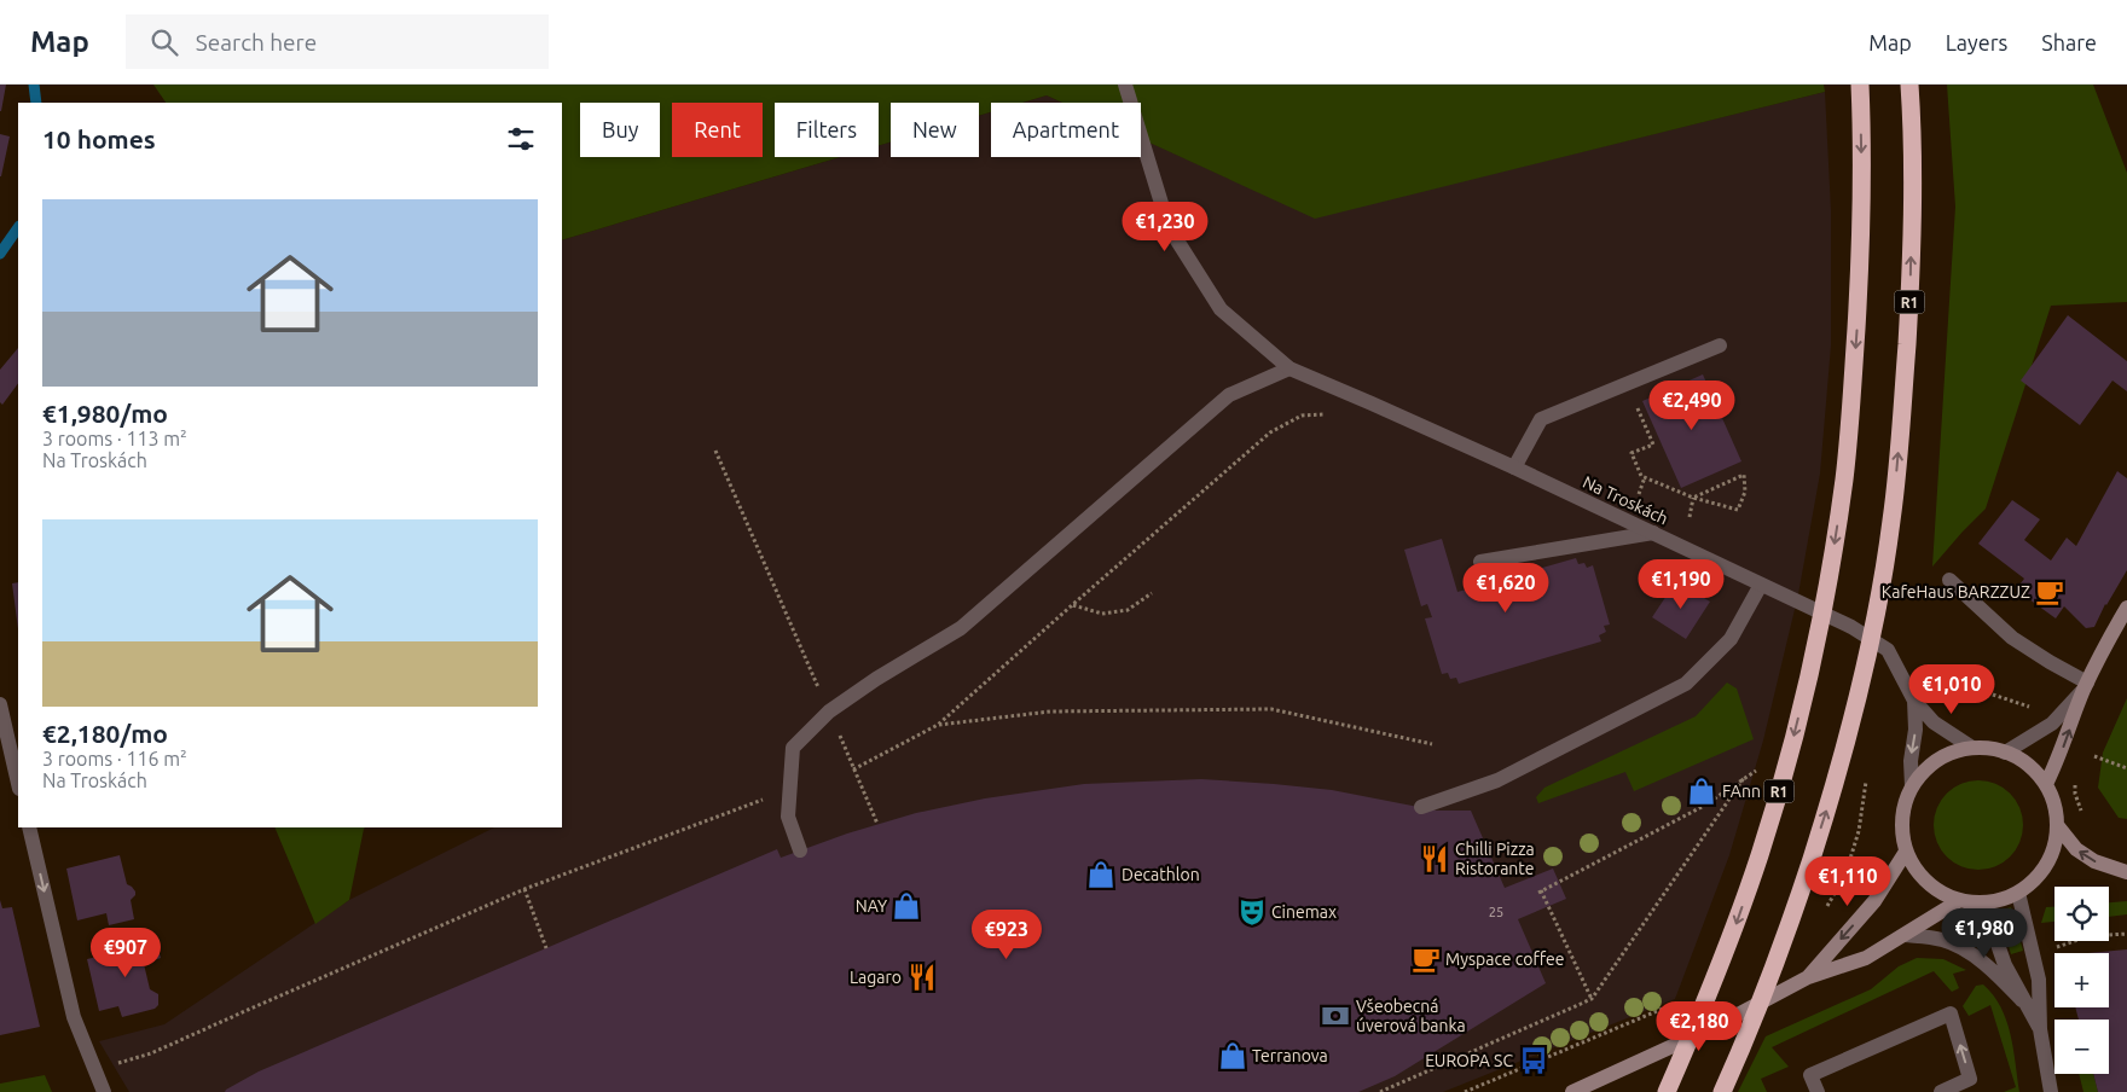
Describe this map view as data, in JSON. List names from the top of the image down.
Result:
{
  "streets": {
    "highway": ["R1"],
    "street": ["Na Troskách"]
  },
  "places": {
    "cafe": ["KafeHaus BARZZUZ", "Myspace coffee"],
    "shop": [
      "FAnn",
      "Decathlon",
      "NAY",
      "Terranova"
    ],
    "restaurant": ["Chilli Pizza Ristorante", "Lagaro"],
    "theatre": ["Cinemax"],
    "bank": ["Všeobecná úverová banka"],
    "bus stop": ["EUROPA SC"]
  },
  "house_numbers": ["25"],
  "page": {
    "header": "Map",
    "search": "Search here",
    "nav": ["Map", "Layers", "Share"],
    "chip": [
      "Buy",
      "Rent",
      "Filters",
      "New",
      "Apartment"
    ],
    "heading": "10 homes",
    "list": [
      {
        "name": "€1,980/mo",
        "note": "3 rooms · 113 m² · Na Troskách"
      },
      {
        "name": "€2,180/mo",
        "note": "3 rooms · 116 m² · Na Troskách"
      }
    ],
    "price": [
      "€1,230",
      "€2,490",
      "€1,190",
      "€1,620",
      "€1,010",
      "€1,110",
      "€1,980",
      "€923",
      "€907",
      "€2,180"
    ],
    "map_buttons": ["+", "−"]
  }
}
